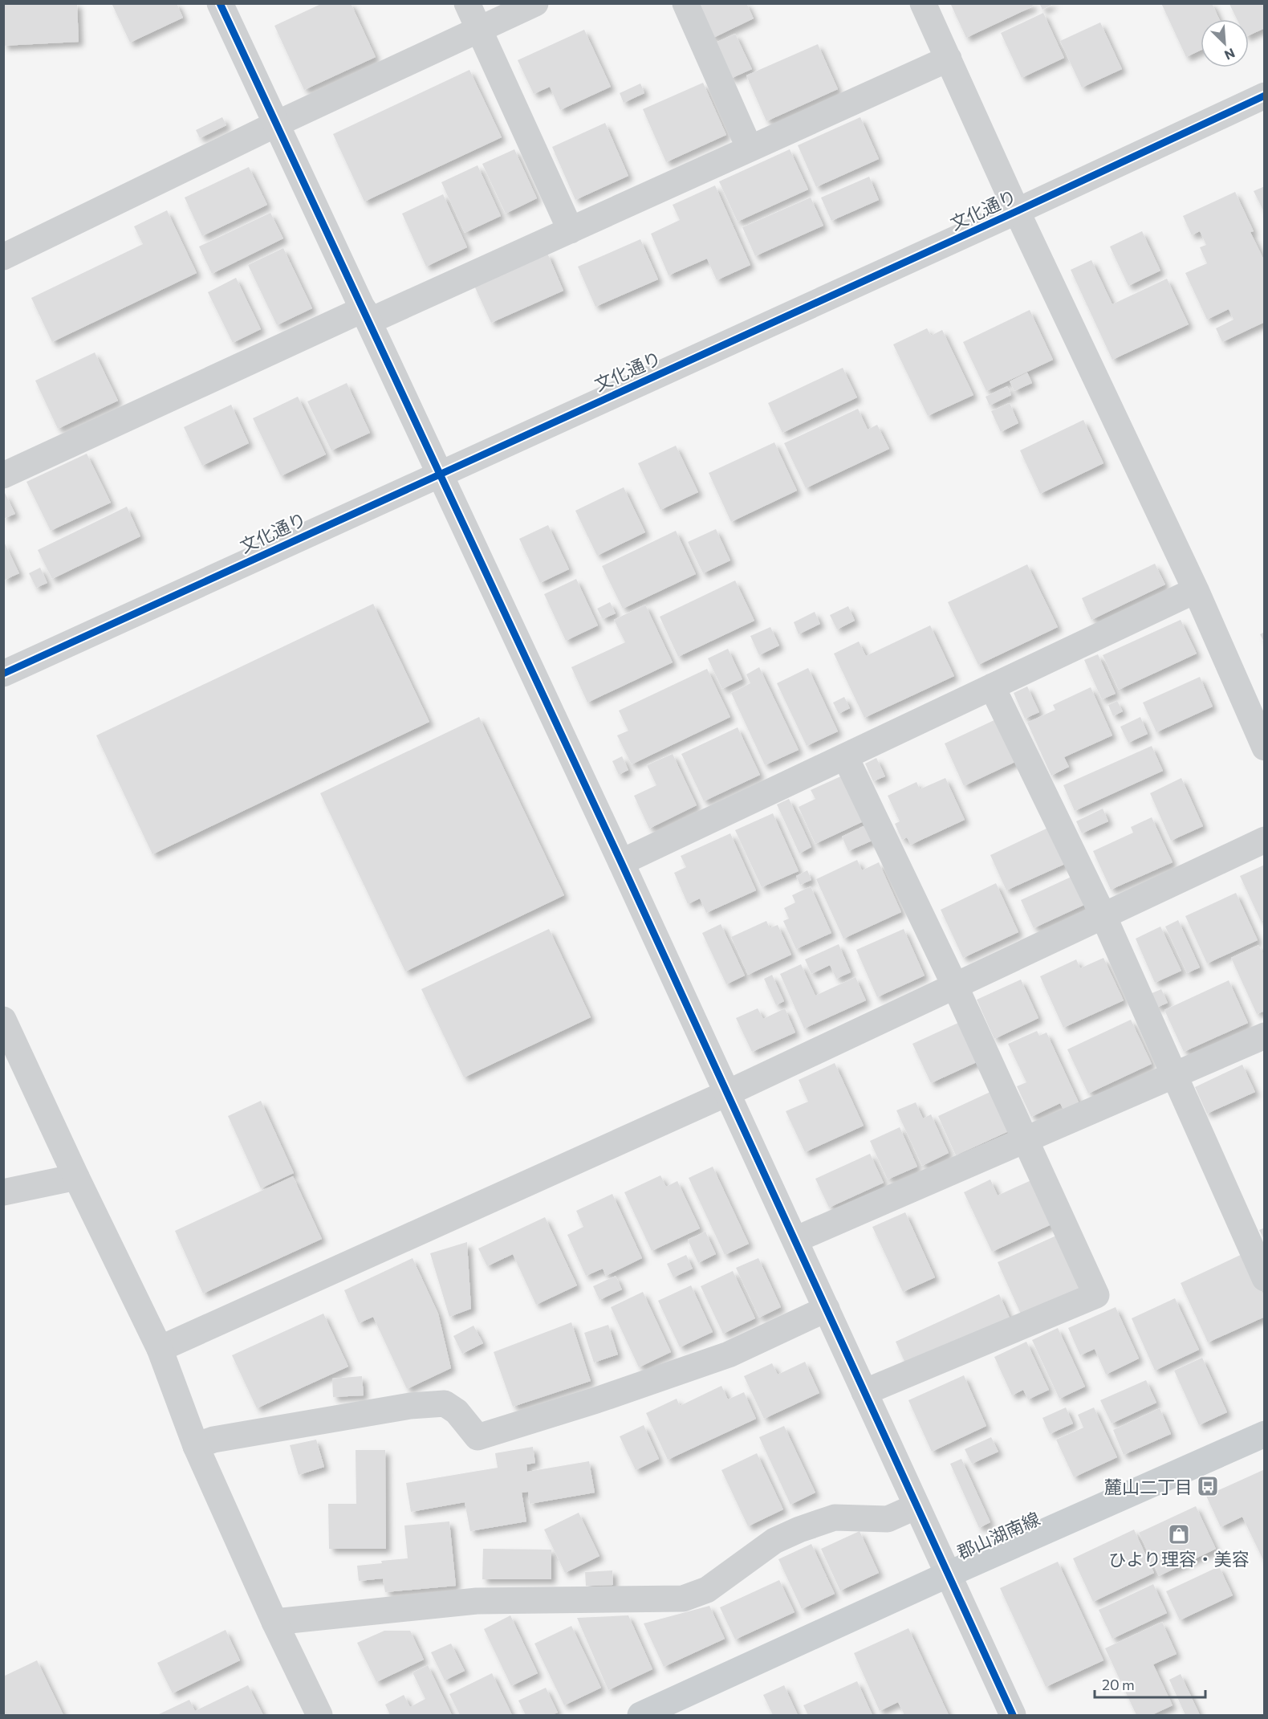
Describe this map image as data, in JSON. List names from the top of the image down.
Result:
{
  "streets": {
    "main road": ["郡山湖南線"],
    "street": ["文化通り"]
  },
  "places": {
    "bus stop": ["麓山二丁目"],
    "shop": ["ひより理容・美容"]
  },
  "scale_bar": "20 m",
  "north": "bottom right"
}
